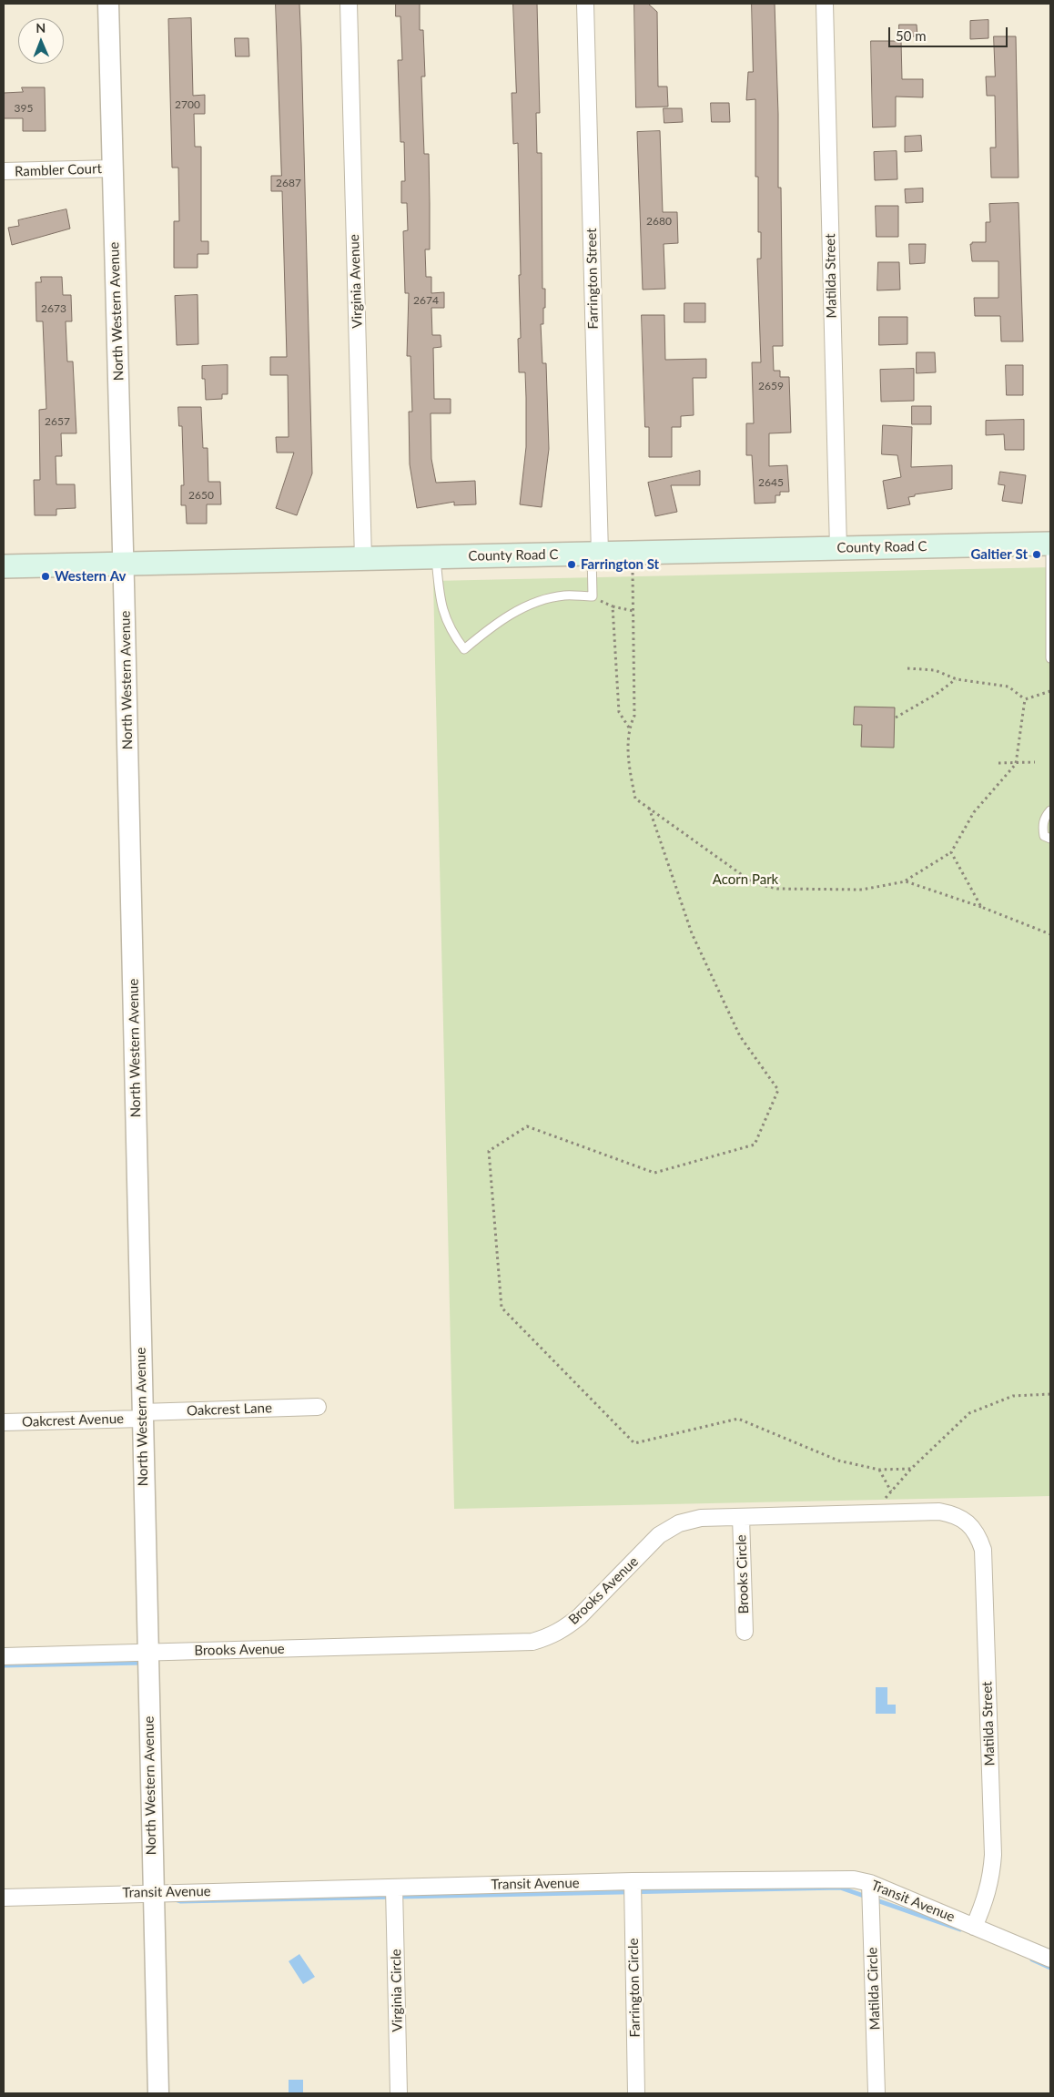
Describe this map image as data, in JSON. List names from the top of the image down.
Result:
{
  "streets": {
    "main road": ["County Road C"],
    "street": [
      "Rambler Court",
      "Matilda Street",
      "Farrington Street",
      "Virginia Avenue",
      "North Western Avenue",
      "Oakcrest Lane",
      "Oakcrest Avenue",
      "Brooks Circle",
      "Brooks Avenue",
      "Transit Avenue",
      "Farrington Circle",
      "Matilda Circle",
      "Virginia Circle"
    ]
  },
  "crossings": [
    ["Rambler Court", "North Western Avenue"],
    ["Matilda Street", "County Road C"],
    ["Matilda Street", "Brooks Avenue"],
    ["Matilda Street", "Transit Avenue"],
    ["Farrington Street", "County Road C"],
    ["Virginia Avenue", "County Road C"],
    ["North Western Avenue", "County Road C"],
    ["North Western Avenue", "Oakcrest Lane"],
    ["North Western Avenue", "Oakcrest Avenue"],
    ["North Western Avenue", "Brooks Avenue"],
    ["North Western Avenue", "Transit Avenue"],
    ["Oakcrest Lane", "Oakcrest Avenue"],
    ["Brooks Circle", "Brooks Avenue"],
    ["Transit Avenue", "Farrington Circle"],
    ["Transit Avenue", "Matilda Circle"],
    ["Transit Avenue", "Virginia Circle"]
  ],
  "parks": ["Acorn Park"],
  "places": ["Galtier St", "Farrington St", "Western Av"],
  "house_numbers": [
    "2700",
    "395",
    "2687",
    "2680",
    "2674",
    "2673",
    "2659",
    "2657",
    "2645",
    "2650"
  ],
  "scale_bar": "50 m",
  "north": "top"
}
